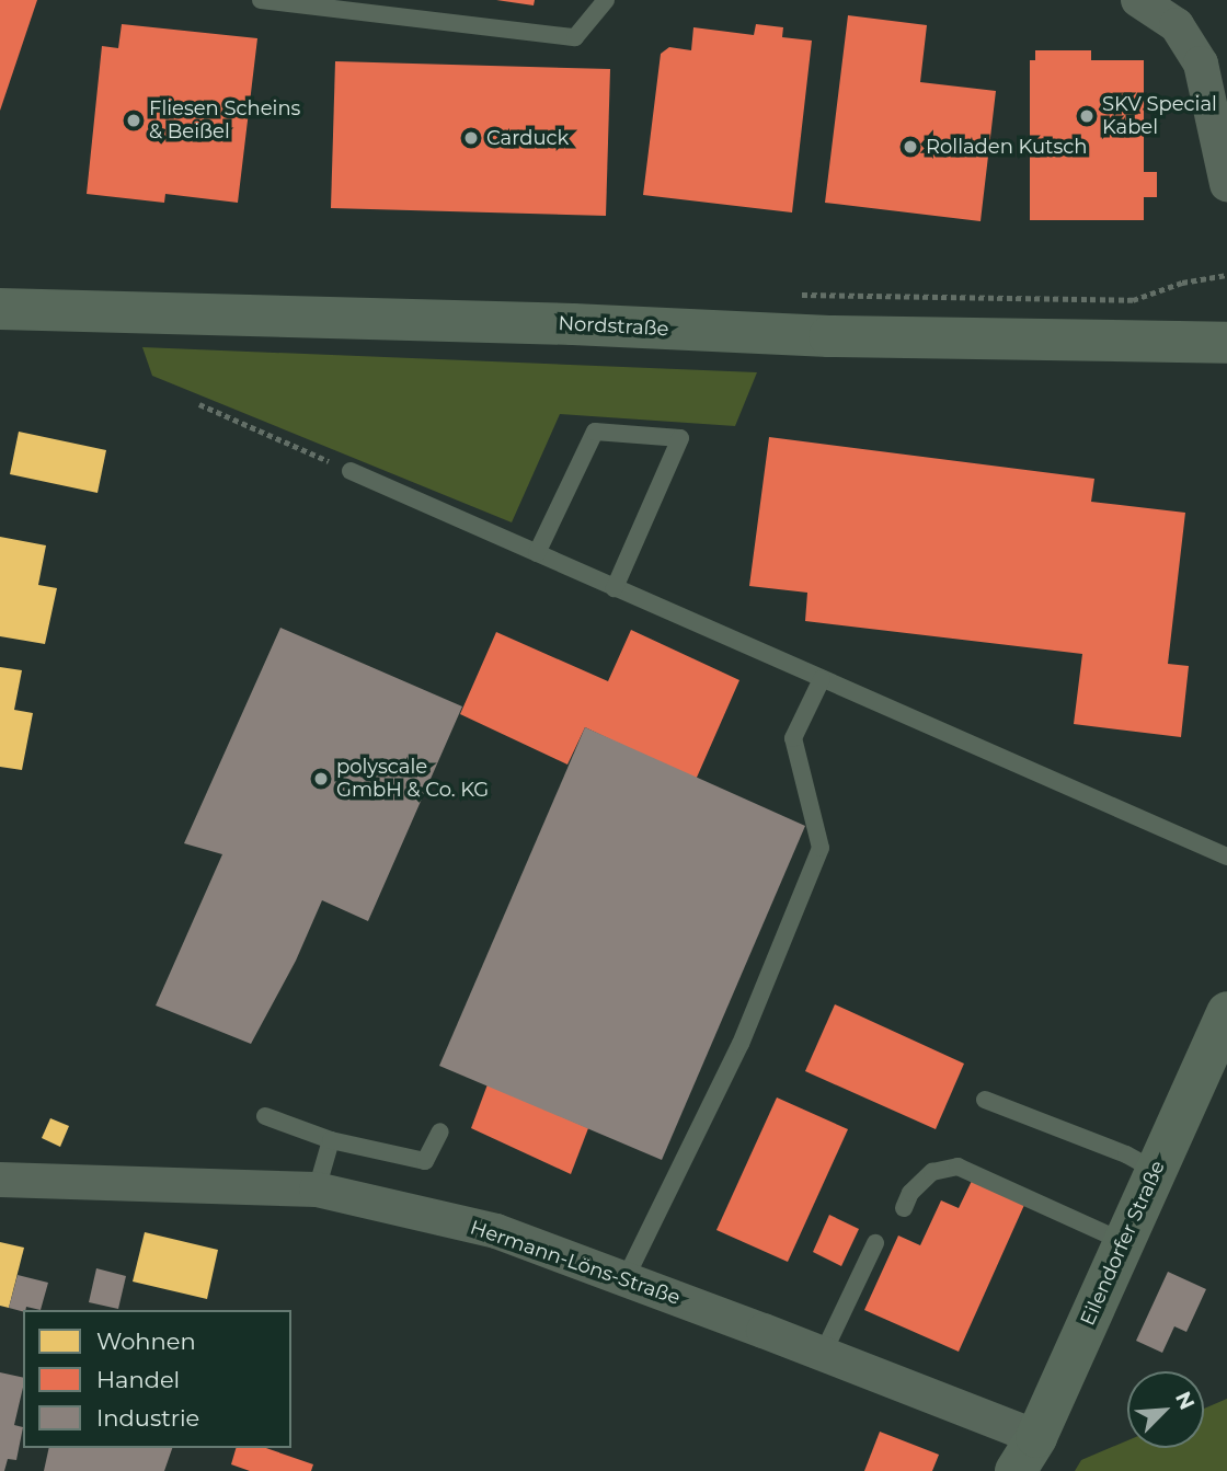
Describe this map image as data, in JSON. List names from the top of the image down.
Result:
{
  "streets": {
    "street": ["Nordstraße", "Eilendorfer Straße", "Hermann-Löns-Straße"]
  },
  "crossings": [
    ["Eilendorfer Straße", "Hermann-Löns-Straße"]
  ],
  "places": [
    "SKV Special Kabel",
    "Fliesen Scheins & Beißel",
    "Carduck",
    "Rolladen Kutsch",
    "polyscale GmbH & Co. KG"
  ],
  "legend": ["Wohnen", "Handel", "Industrie"],
  "north": "top right"
}
